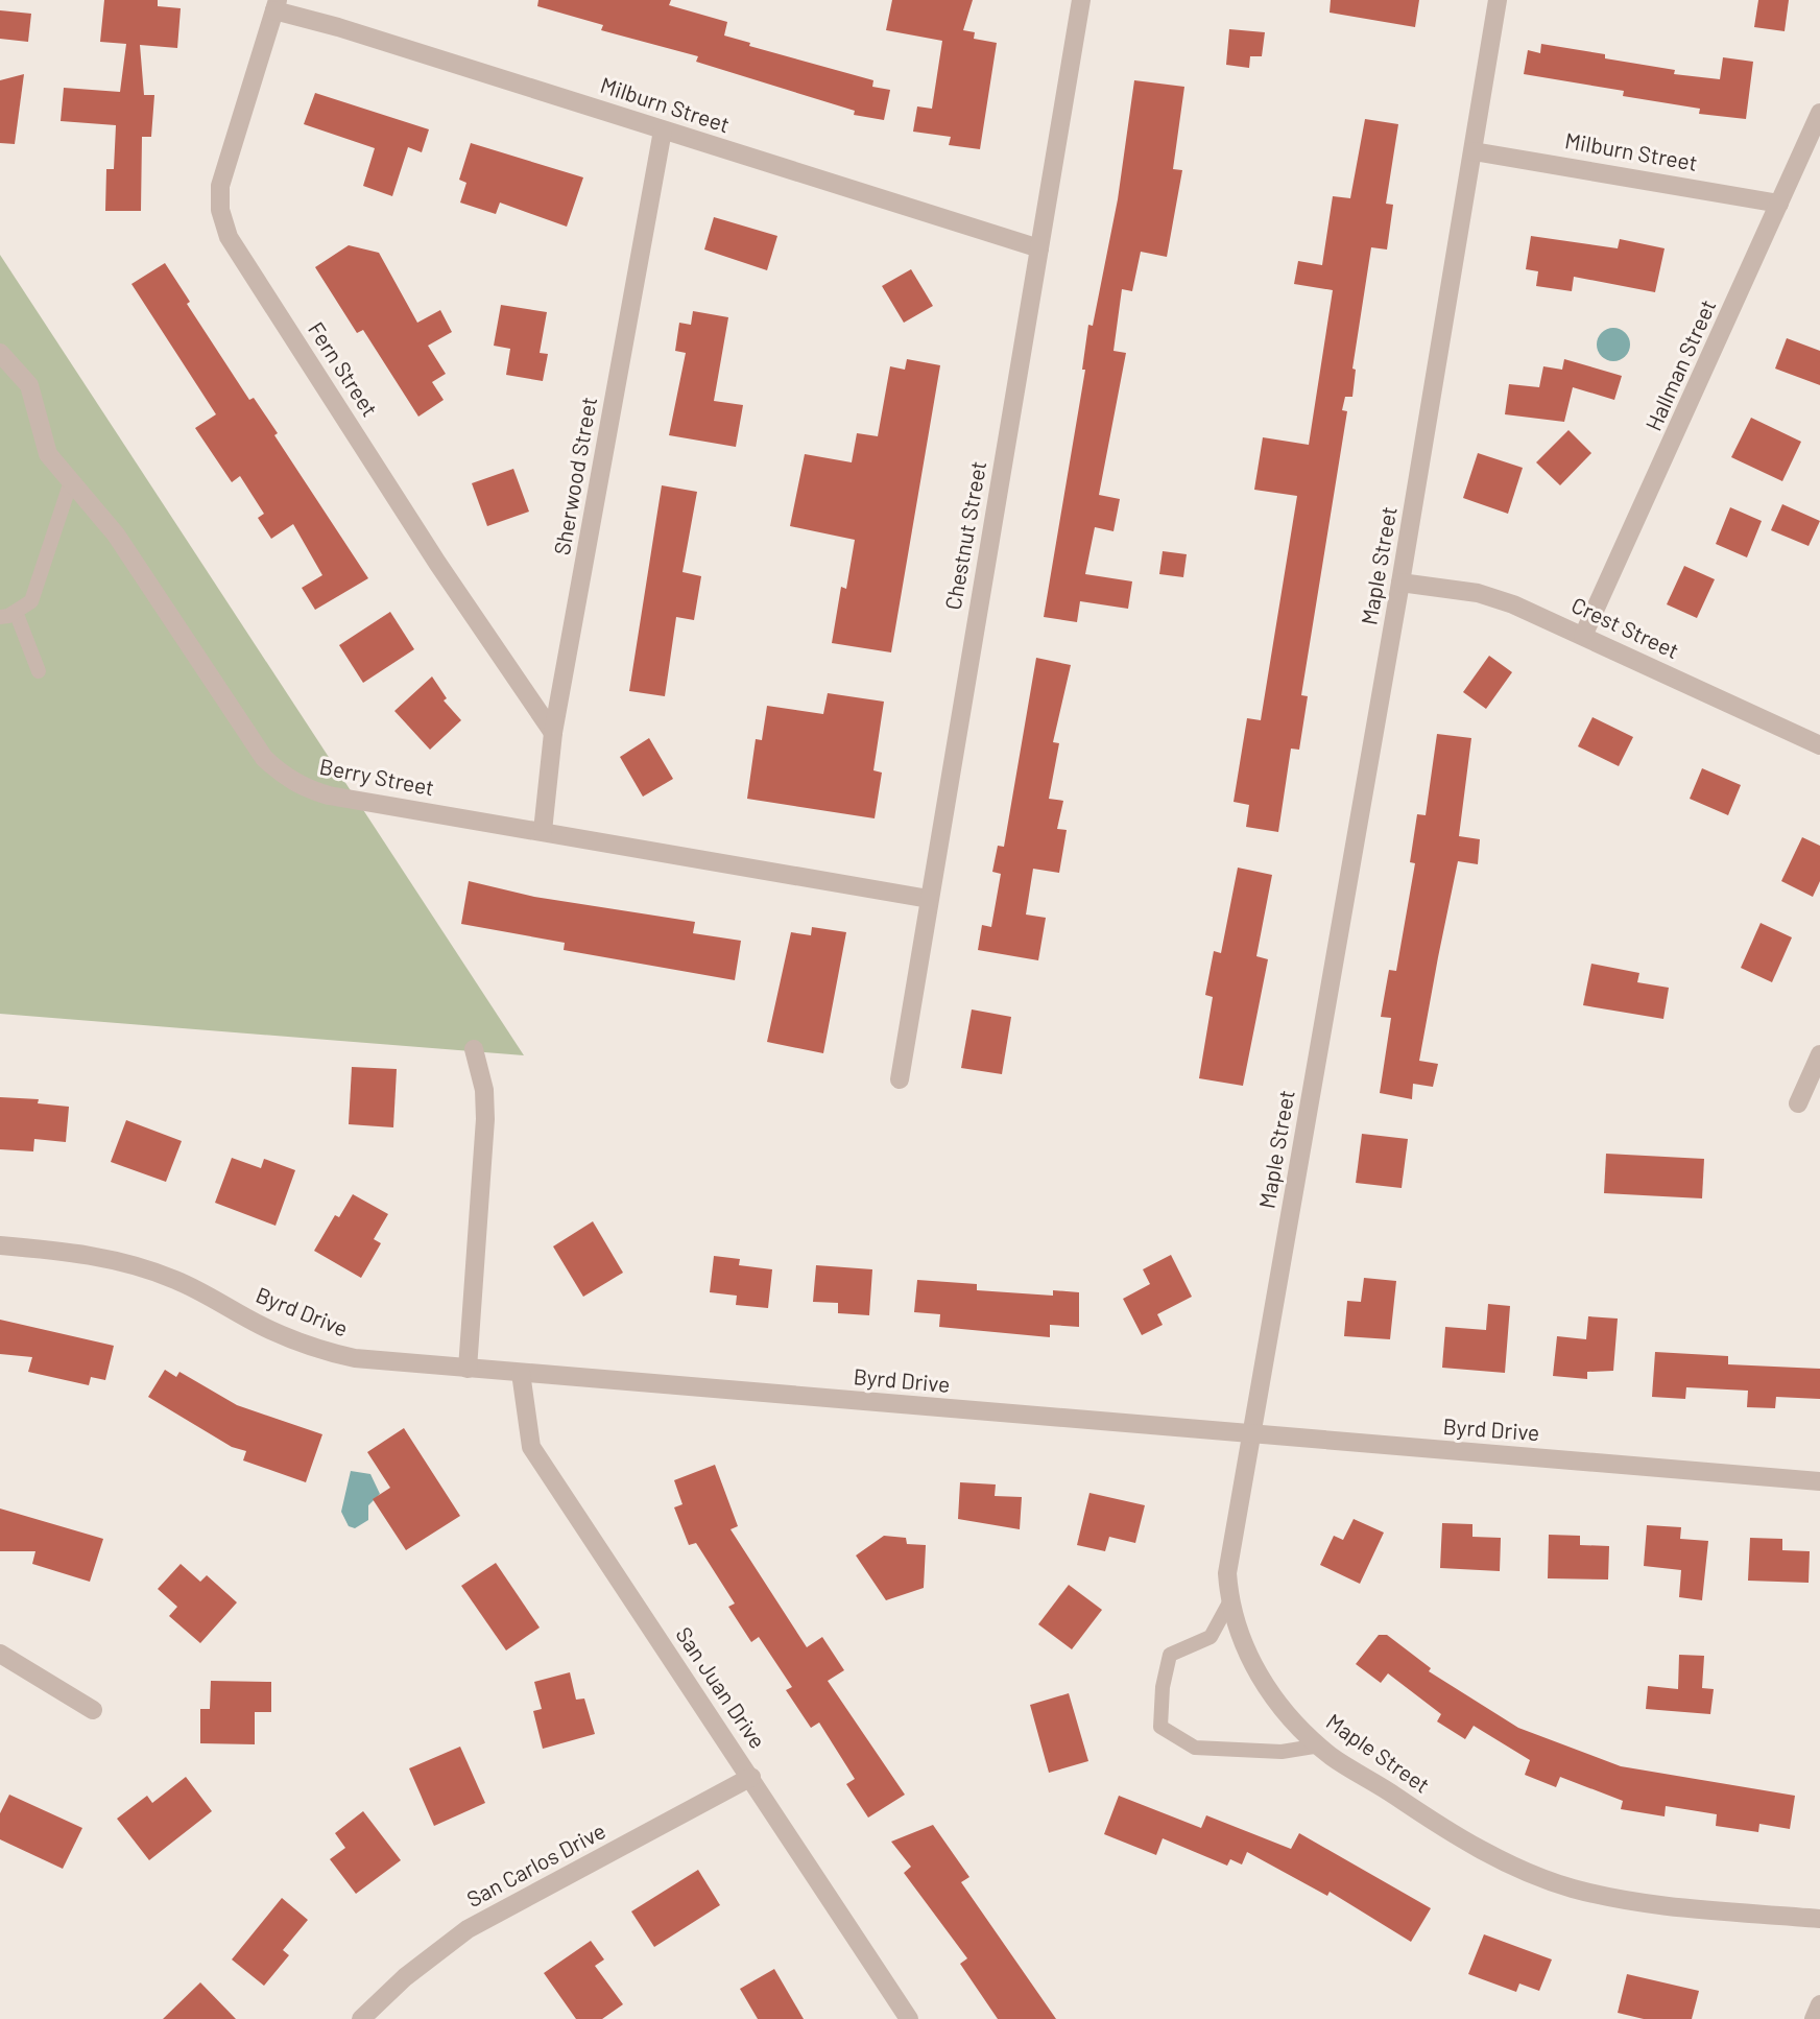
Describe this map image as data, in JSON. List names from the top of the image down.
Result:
{
  "streets": {
    "street": [
      "Milburn Street",
      "Hallman Street",
      "Fern Street",
      "Sherwood Street",
      "Chestnut Street",
      "Maple Street",
      "Crest Street",
      "Berry Street",
      "Byrd Drive",
      "San Juan Drive",
      "San Carlos Drive"
    ]
  },
  "crossings": [
    ["Milburn Street", "Hallman Street"],
    ["Milburn Street", "Fern Street"],
    ["Milburn Street", "Sherwood Street"],
    ["Milburn Street", "Chestnut Street"],
    ["Milburn Street", "Maple Street"],
    ["Hallman Street", "Crest Street"],
    ["Fern Street", "Sherwood Street"],
    ["Sherwood Street", "Berry Street"],
    ["Chestnut Street", "Berry Street"],
    ["Maple Street", "Crest Street"],
    ["Maple Street", "Byrd Drive"],
    ["Byrd Drive", "San Juan Drive"],
    ["San Juan Drive", "San Carlos Drive"]
  ]
}
